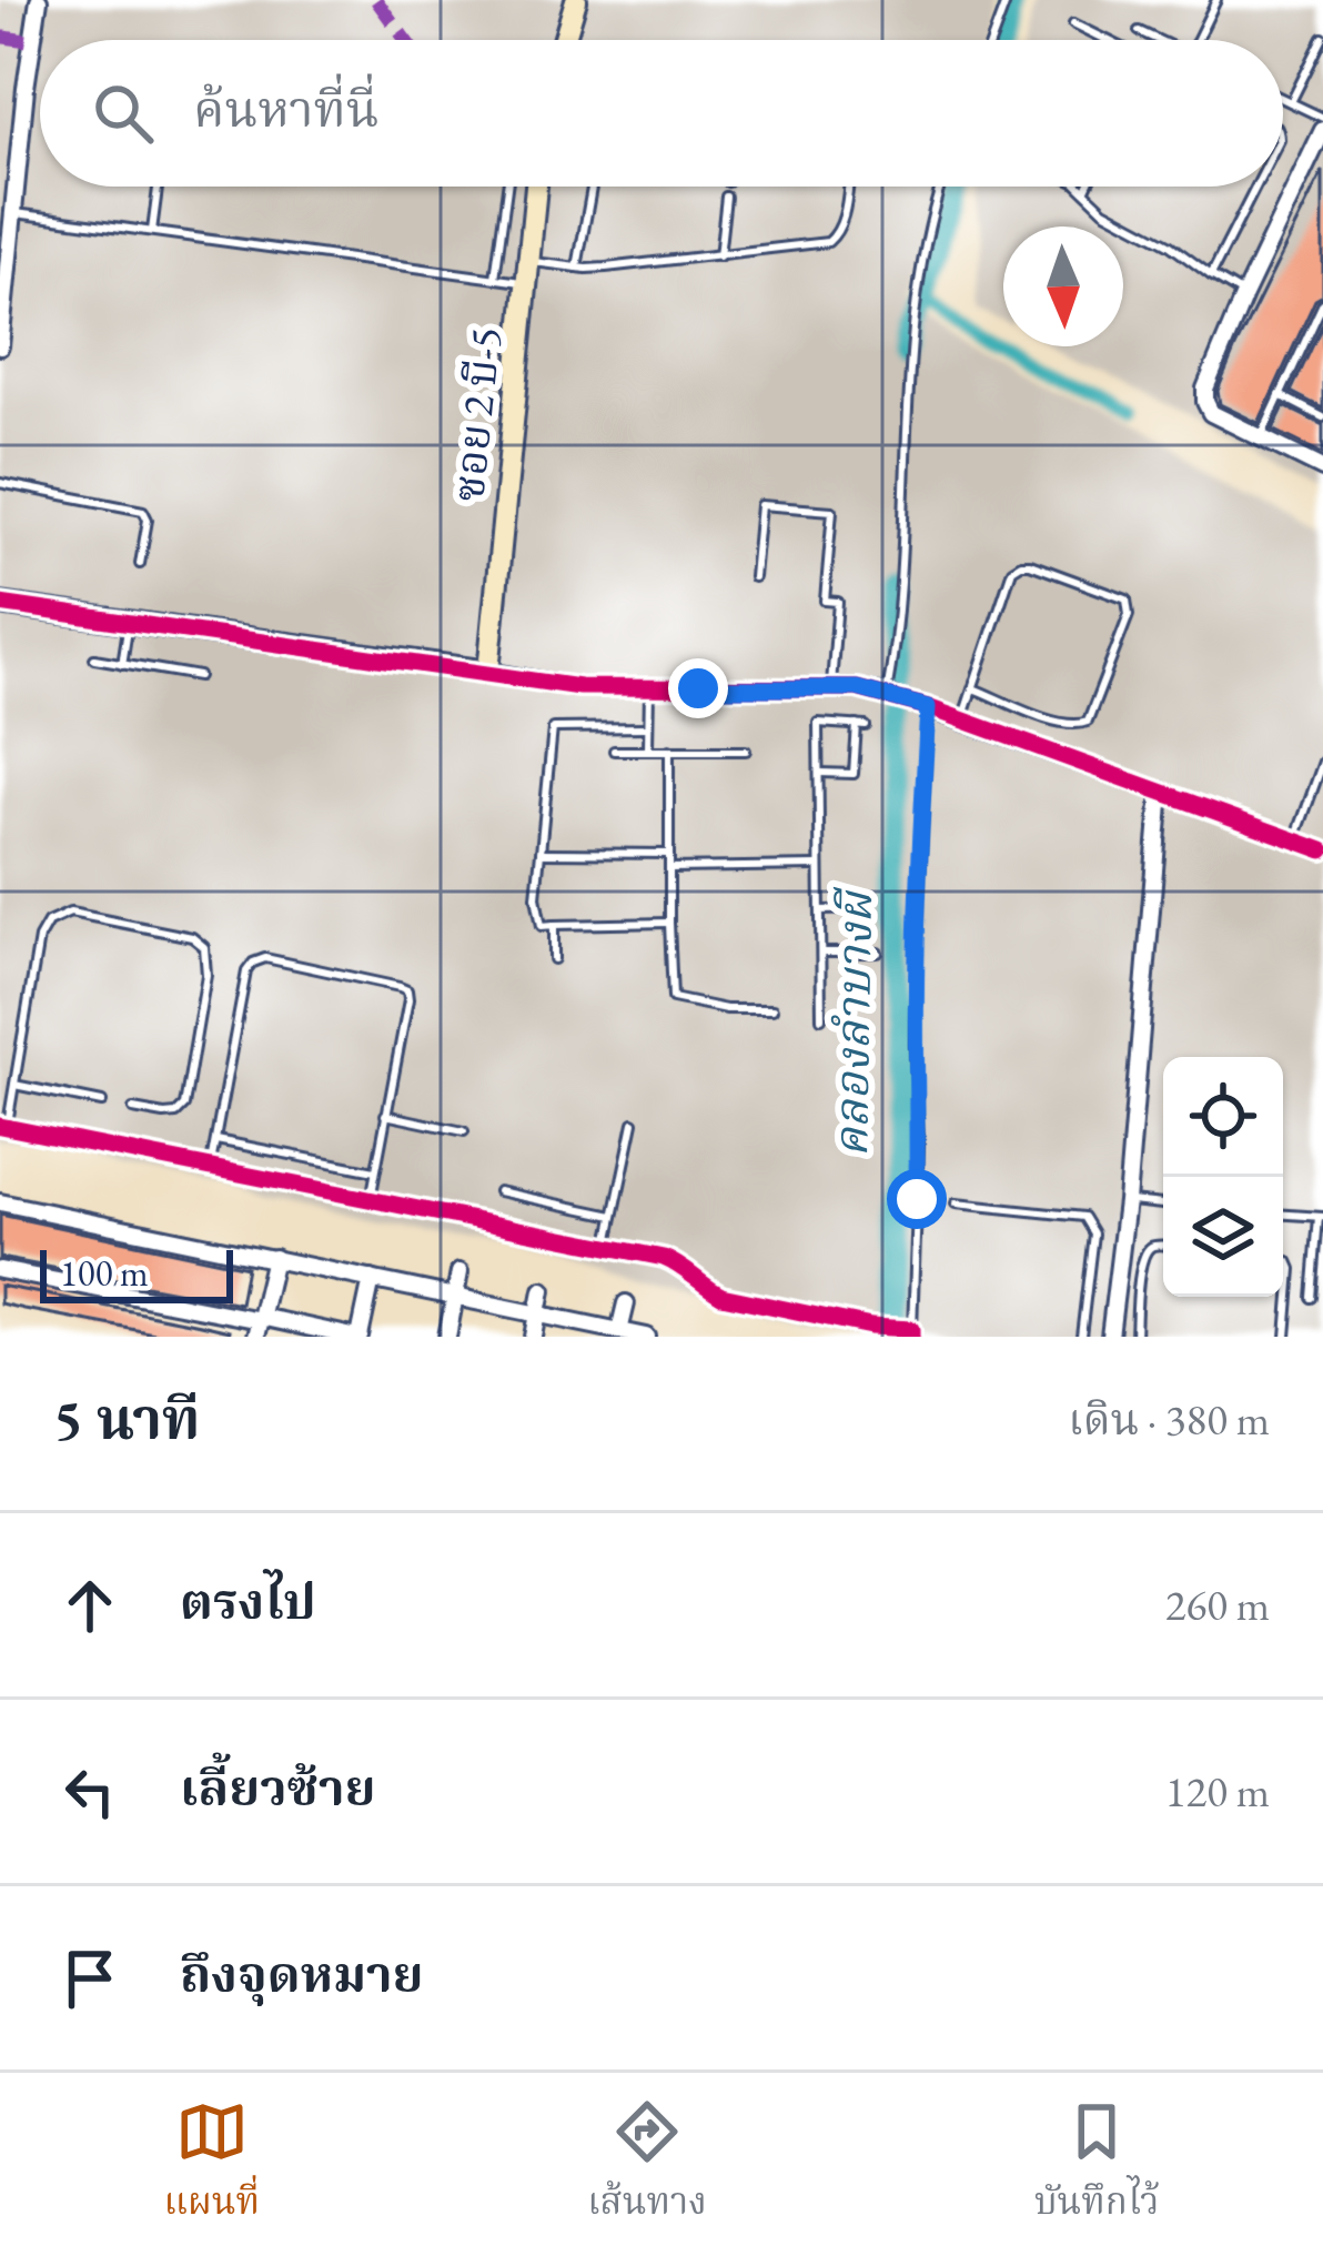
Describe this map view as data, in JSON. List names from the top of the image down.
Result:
{
  "streets": {
    "street": ["ซอย 2 บี-5"]
  },
  "water": ["คลองลำบางผี"],
  "scale_bar": "100 m",
  "north": "bottom",
  "page": {
    "search": "ค้นหาที่นี่",
    "scale": "100 m",
    "heading": ["5 นาที", "เดิน · 380 m"],
    "list": [
      ["ตรงไป", "260 m"],
      ["เลี้ยวซ้าย", "120 m"],
      "ถึงจุดหมาย"
    ],
    "nav": ["แผนที่", "เส้นทาง", "บันทึกไว้"]
  }
}
